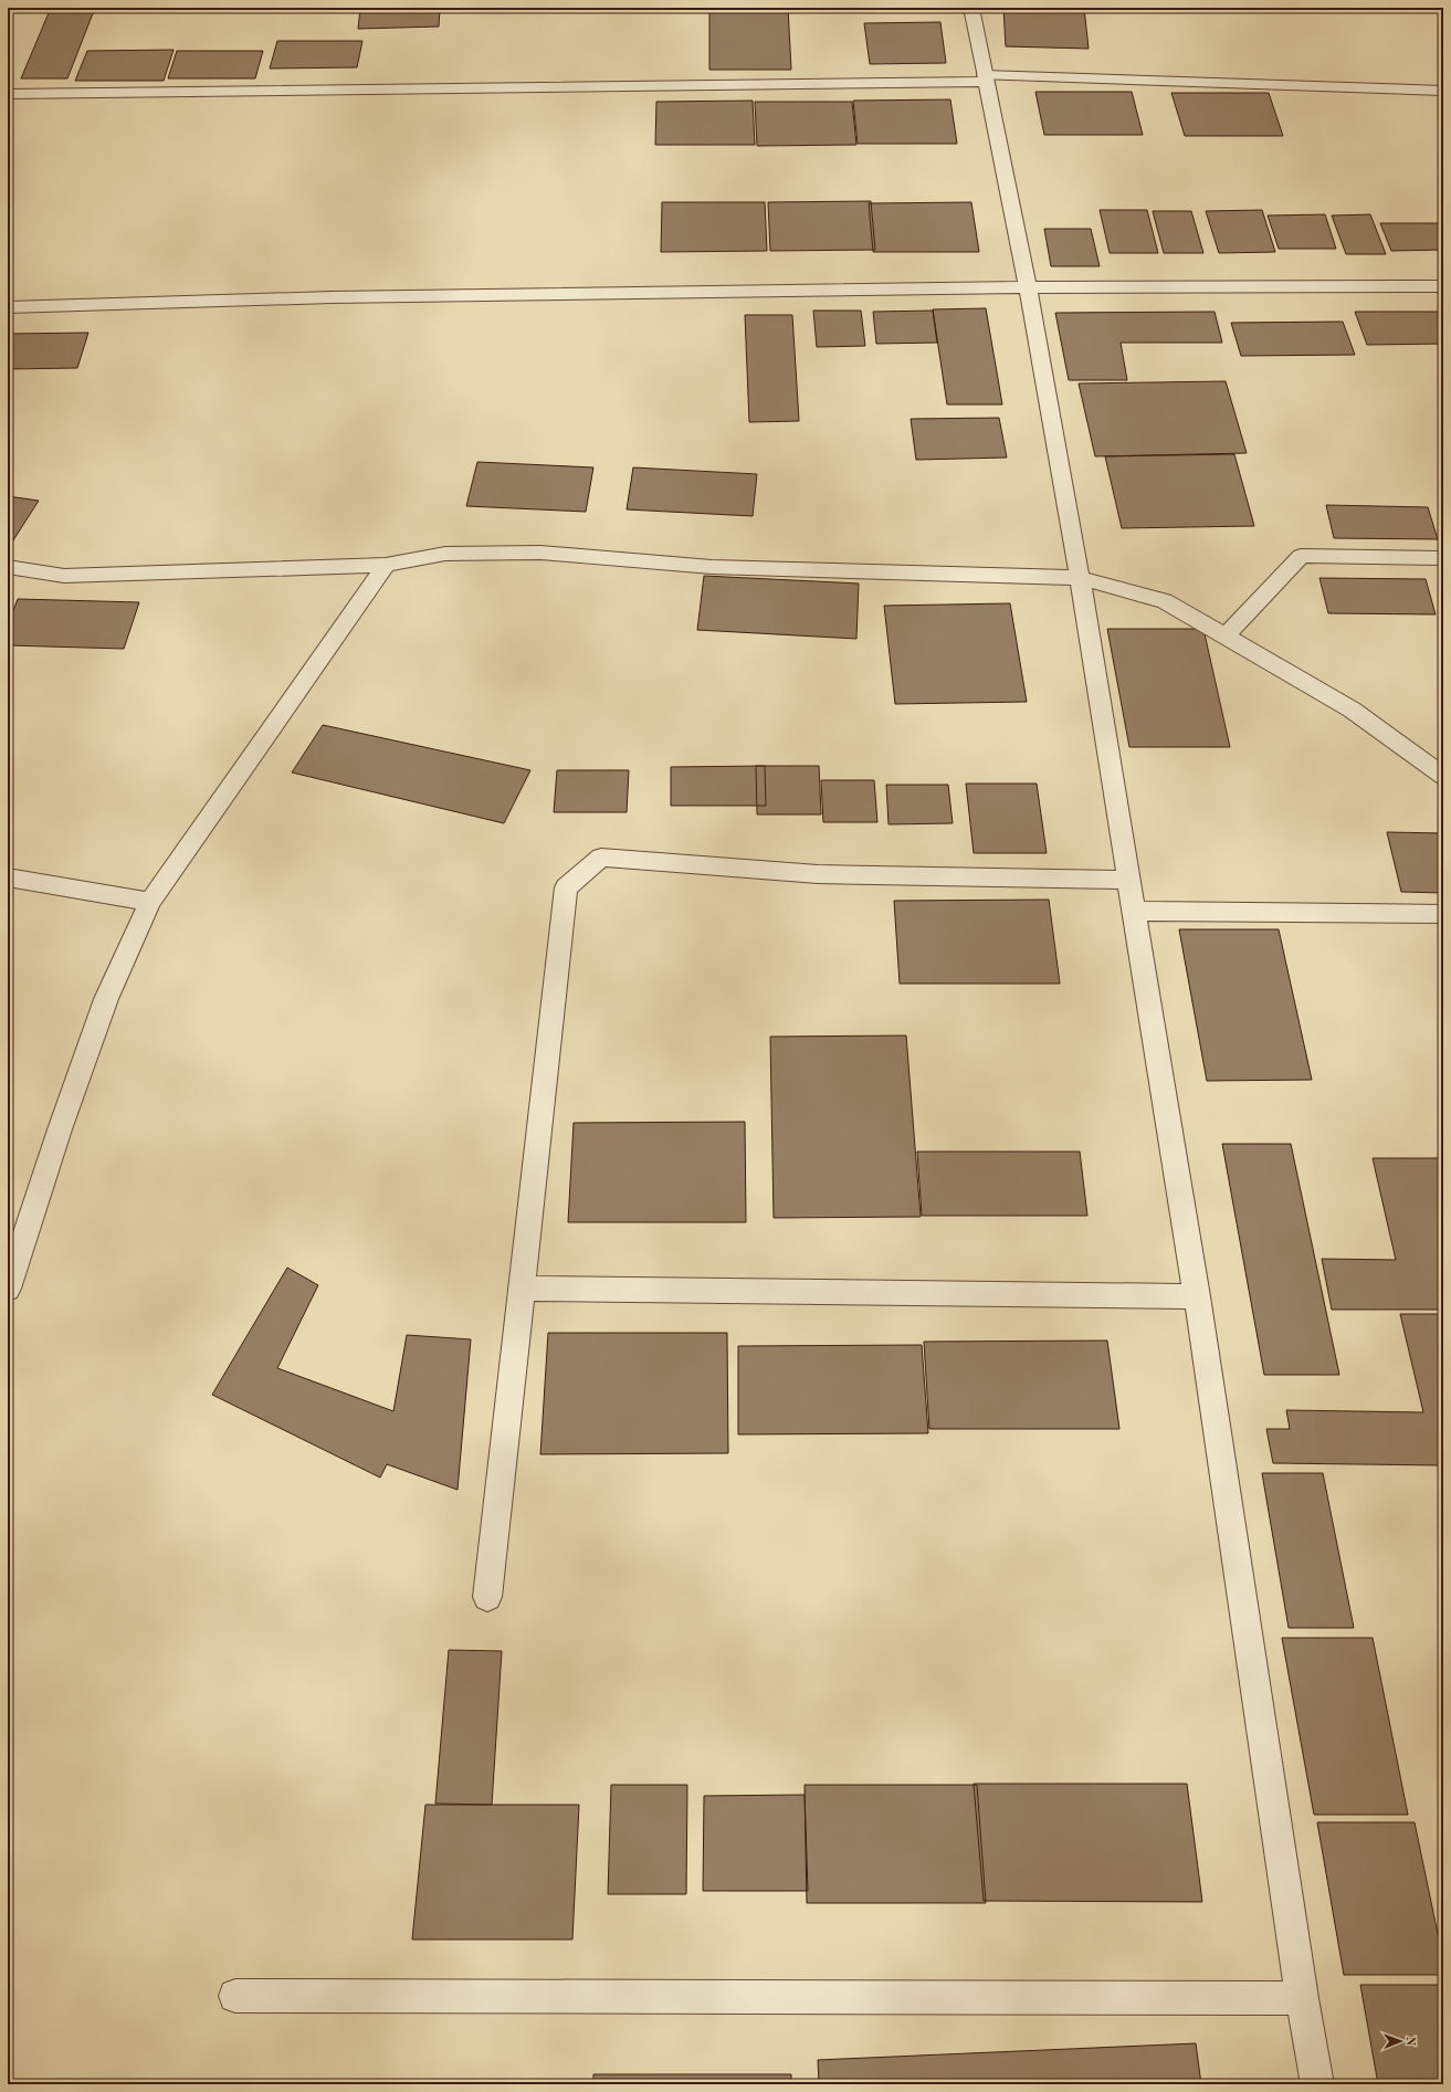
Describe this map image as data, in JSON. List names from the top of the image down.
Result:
{
  "north": "right"
}
